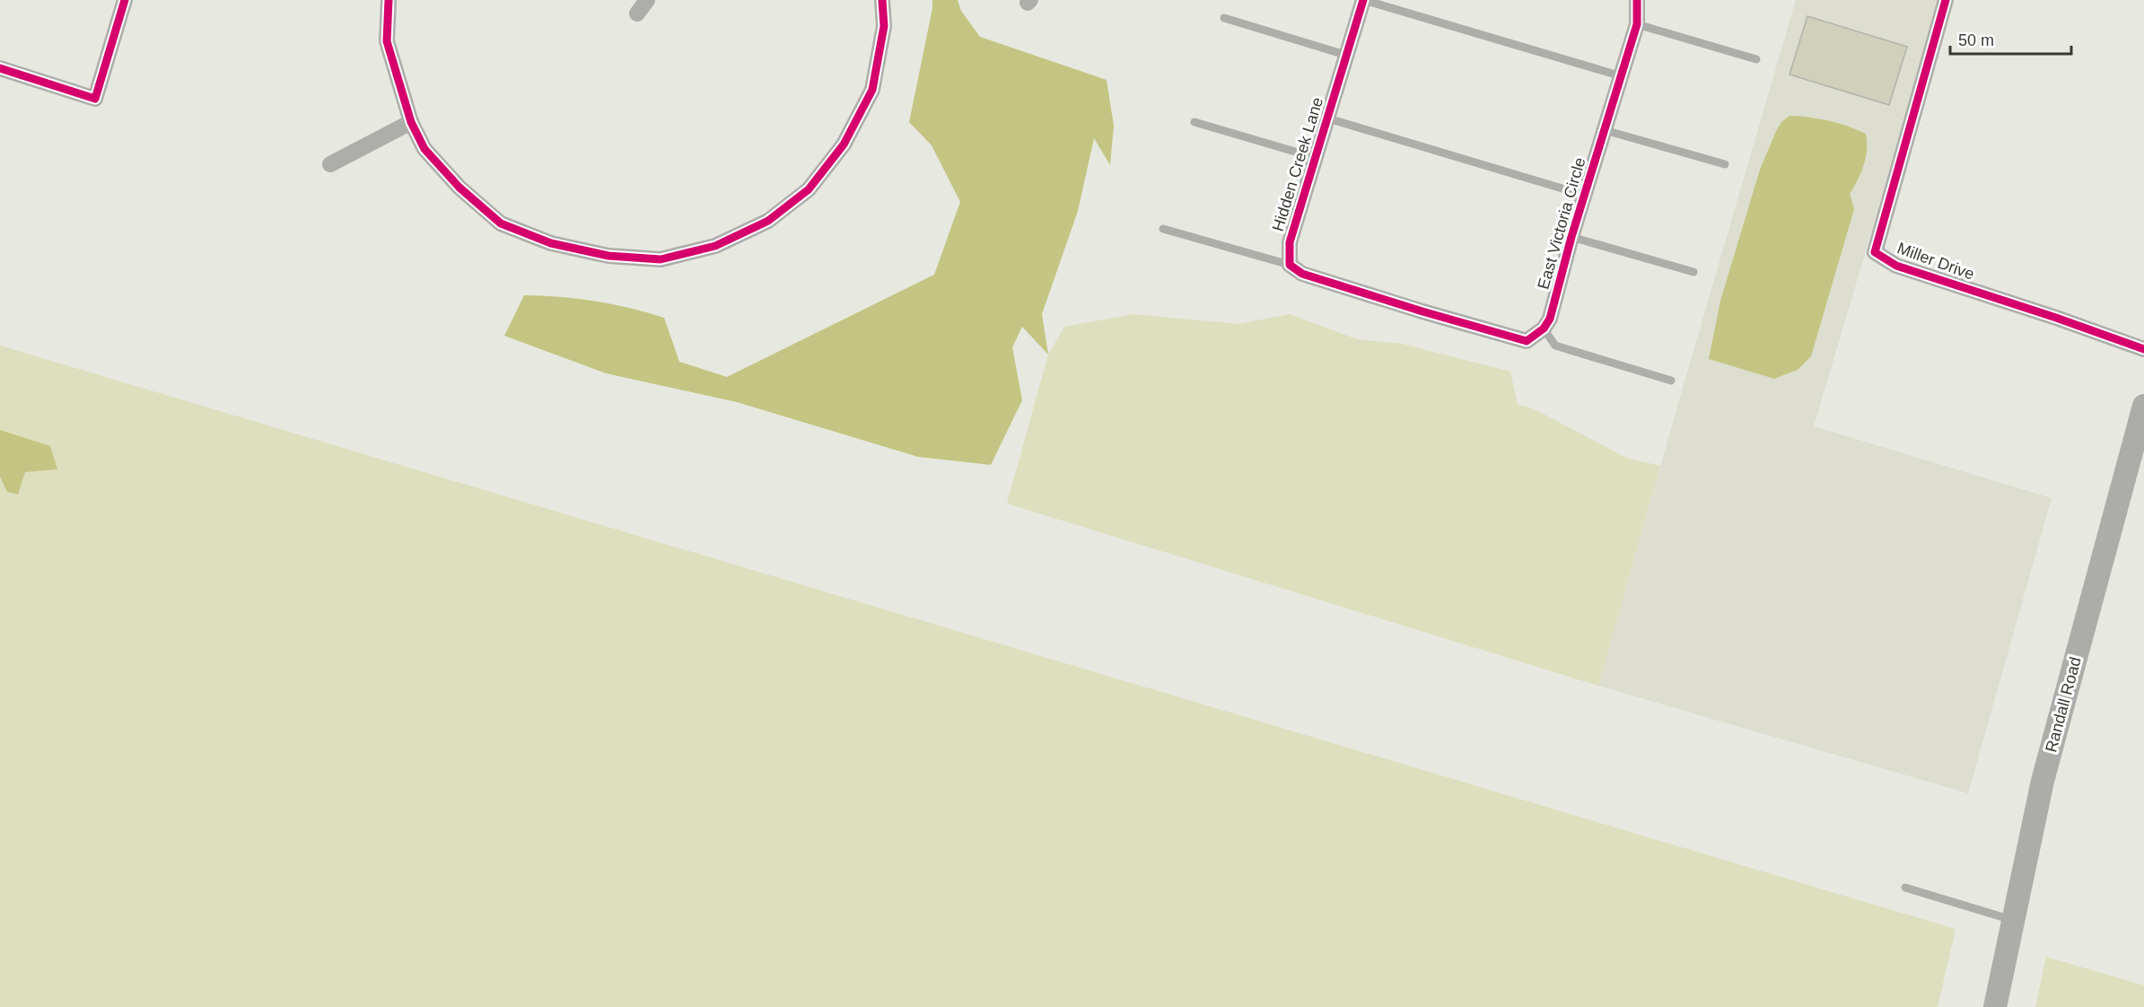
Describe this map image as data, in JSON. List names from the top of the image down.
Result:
{
  "streets": {
    "main road": ["Randall Road"],
    "street": ["Hidden Creek Lane", "East Victoria Circle", "Miller Drive"]
  },
  "scale_bar": "50 m"
}
